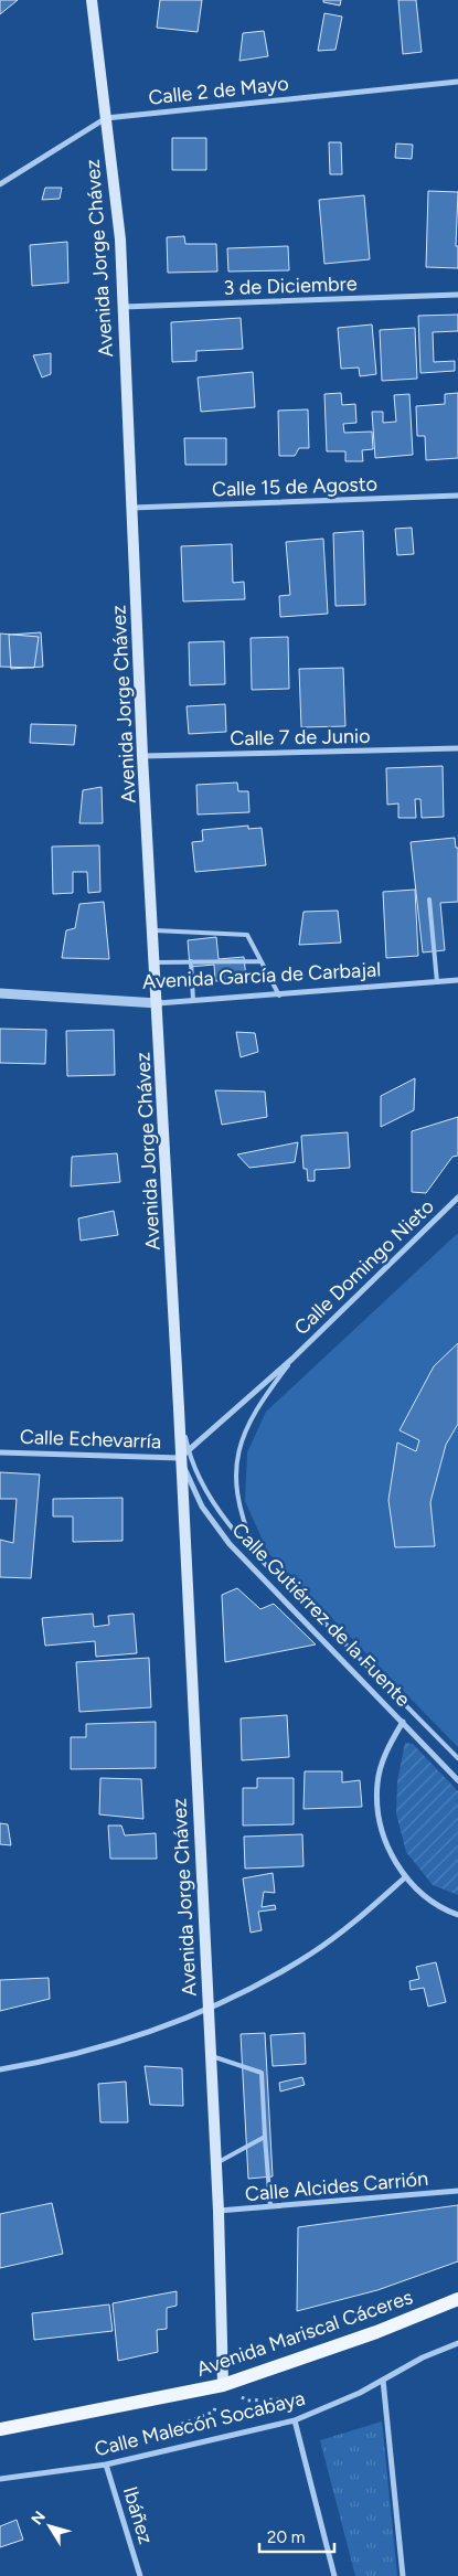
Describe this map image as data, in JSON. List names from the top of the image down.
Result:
{
  "streets": {
    "main road": ["Avenida Jorge Chávez", "Avenida Mariscal Cáceres"],
    "street": [
      "Calle 2 de Mayo",
      "3 de Diciembre",
      "Calle 15 de Agosto",
      "Calle 7 de Junio",
      "Avenida García de Carbajal",
      "Calle Domingo Nieto",
      "Calle Echevarría",
      "Calle Gutiérrez de la Fuente",
      "Calle Alcides Carrión",
      "Calle Malecón Socabaya",
      "Ibáñez"
    ]
  },
  "crossings": [
    ["Calle 2 de Mayo", "Avenida Jorge Chávez"],
    ["Avenida Jorge Chávez", "3 de Diciembre"],
    ["Avenida Jorge Chávez", "Calle 15 de Agosto"],
    ["Avenida Jorge Chávez", "Calle 7 de Junio"],
    ["Avenida Jorge Chávez", "Avenida García de Carbajal"],
    ["Avenida Jorge Chávez", "Calle Domingo Nieto"],
    ["Avenida Jorge Chávez", "Calle Echevarría"],
    ["Avenida Jorge Chávez", "Calle Gutiérrez de la Fuente"],
    ["Avenida Jorge Chávez", "Calle Alcides Carrión"],
    ["Avenida Jorge Chávez", "Avenida Mariscal Cáceres"],
    ["Calle Domingo Nieto", "Calle Echevarría"],
    ["Calle Domingo Nieto", "Calle Gutiérrez de la Fuente"],
    ["Calle Echevarría", "Calle Gutiérrez de la Fuente"],
    ["Calle Malecón Socabaya", "Ibáñez"]
  ],
  "scale_bar": "20 m",
  "north": "top left"
}
